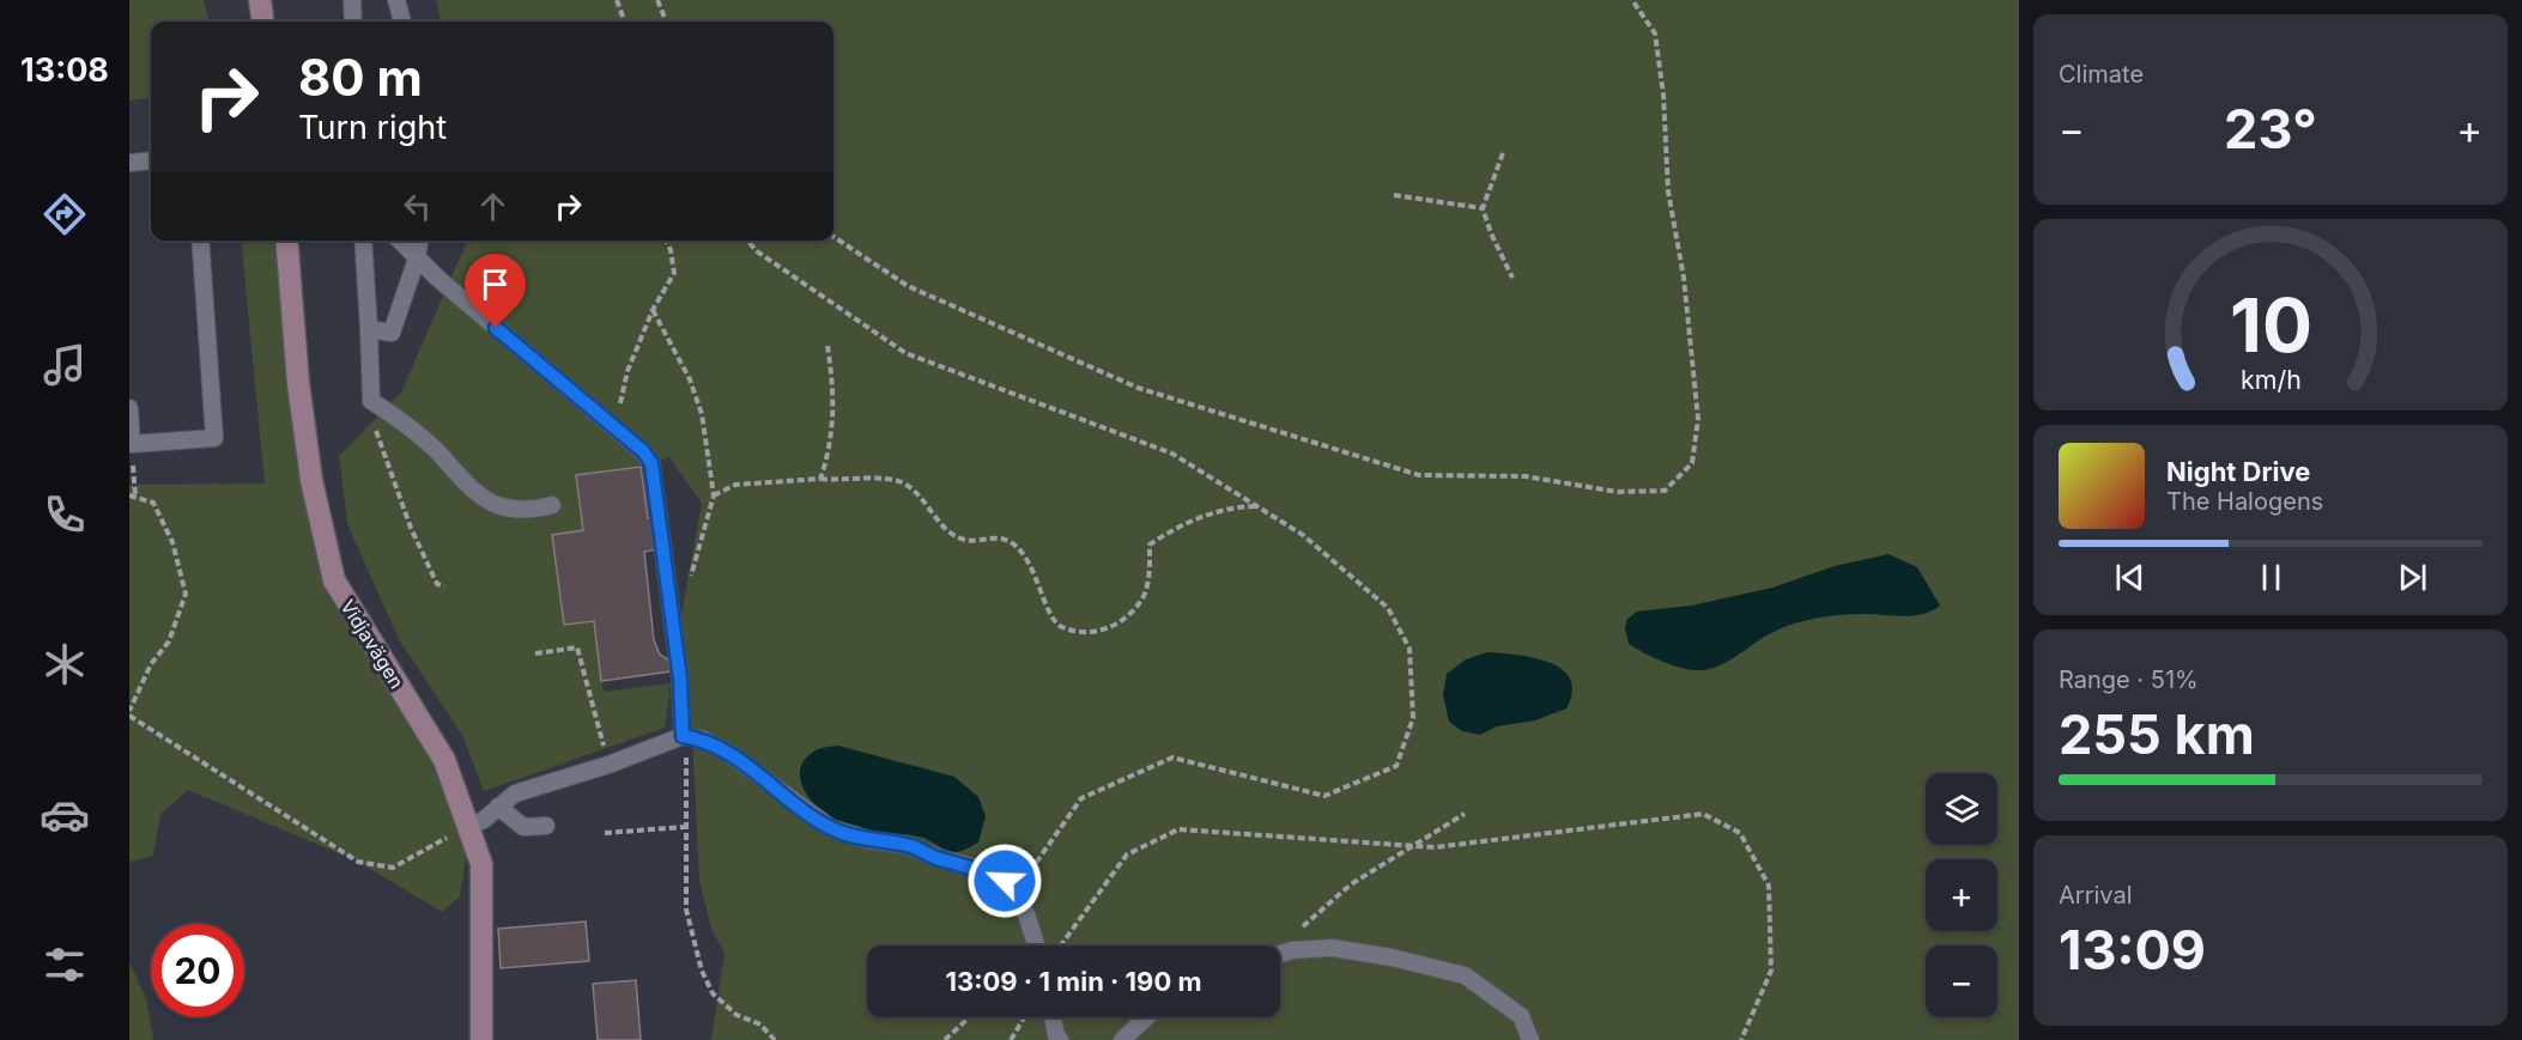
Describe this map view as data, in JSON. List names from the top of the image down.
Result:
{
  "streets": {
    "street": ["Vidjavägen"]
  },
  "page": {
    "tabs": "13:08",
    "tile": [
      "Climate",
      ["Range · 51%", "255 km"],
      ["Arrival", "13:09"]
    ],
    "turn": ["80 m", "Turn right"],
    "heat": ["−", "23°", "+"],
    "song": ["Night Drive", "The Halogens"],
    "map_buttons": ["+", "−"],
    "limit": "20",
    "trip": "13:09 · 1 min · 190 m",
    "gauge": ["10", "km/h"]
  }
}
